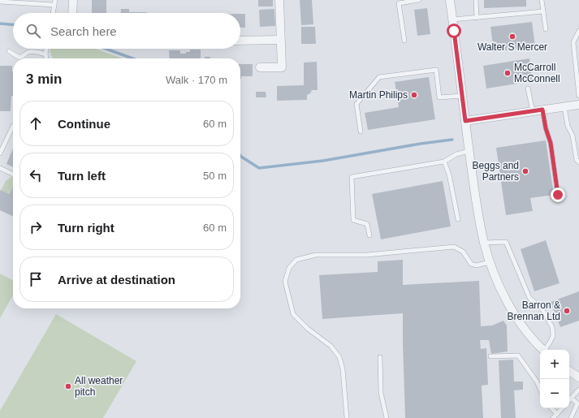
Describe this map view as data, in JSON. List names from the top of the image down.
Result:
{
  "places": [
    "Walter S Mercer",
    "McCarroll McConnell",
    "Martin Philips",
    "Beggs and Partners",
    "Barron & Brennan Ltd",
    "All weather pitch"
  ],
  "page": {
    "search": "Search here",
    "heading": ["3 min", "Walk · 170 m"],
    "list": [
      ["Continue", "60 m"],
      ["Turn left", "50 m"],
      ["Turn right", "60 m"],
      "Arrive at destination"
    ],
    "map_buttons": ["+", "−"]
  }
}
